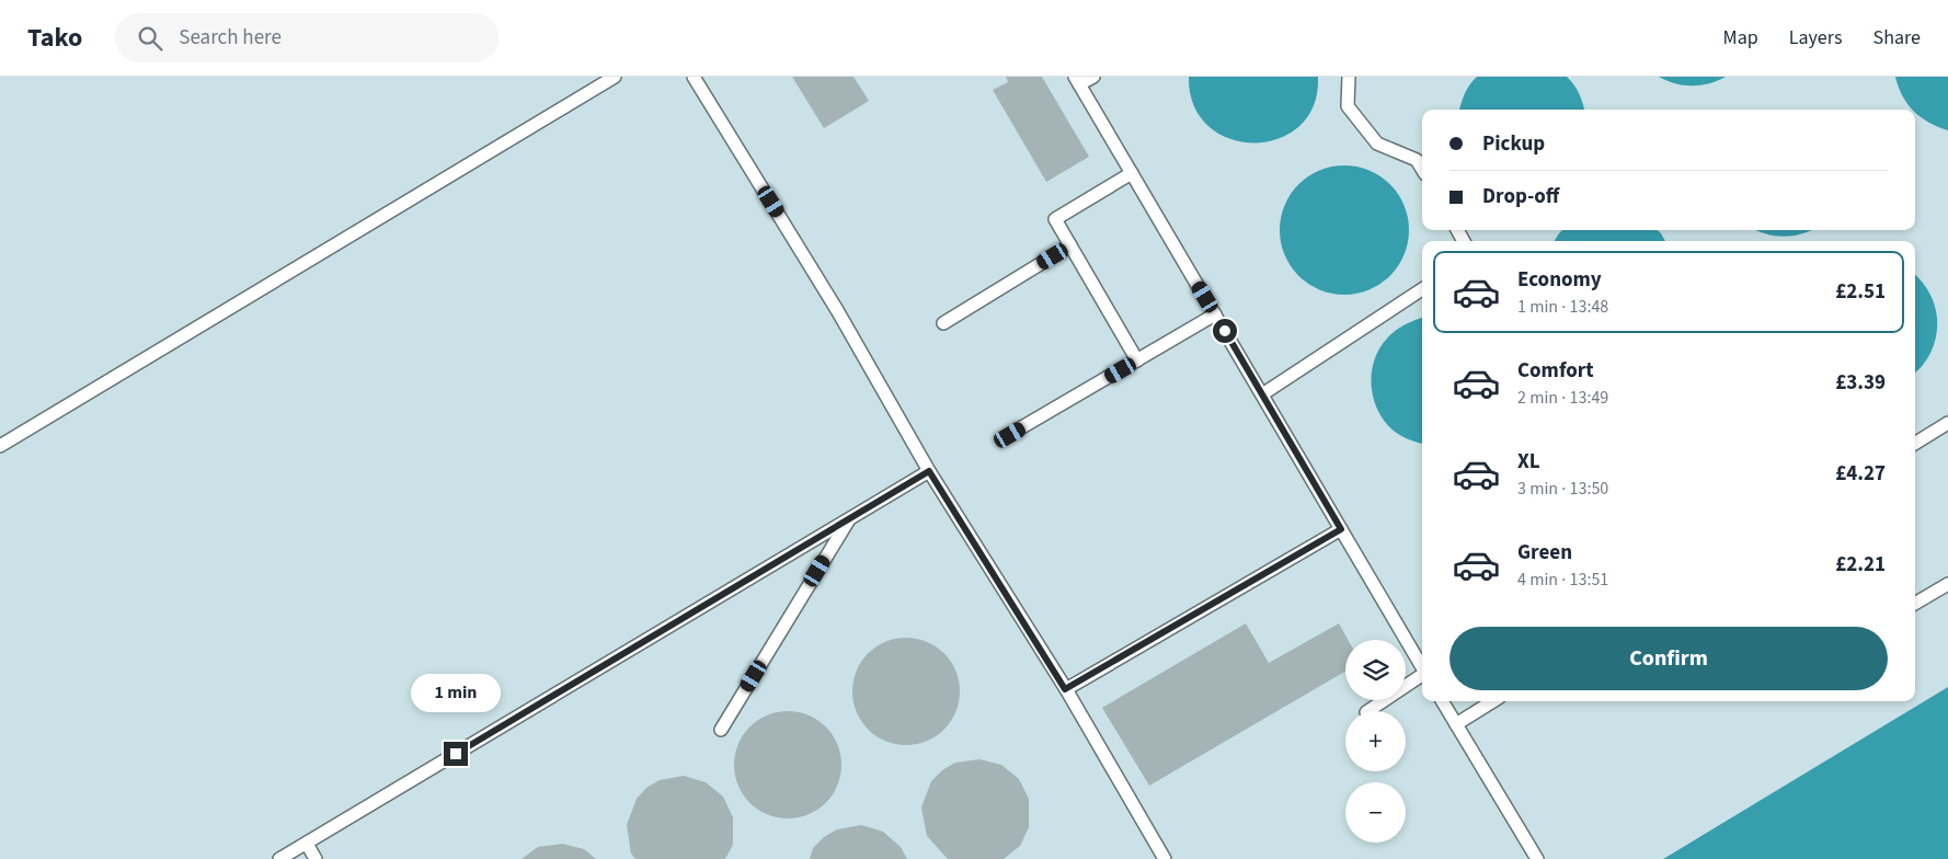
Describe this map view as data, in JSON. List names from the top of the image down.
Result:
{
  "page": {
    "header": "Tako",
    "search": "Search here",
    "nav": ["Map", "Layers", "Share"],
    "banner": ["Pickup", "Drop-off"],
    "list": [
      {
        "name": "Economy",
        "note": "1 min · 13:48",
        "value": "£2.51"
      },
      {
        "name": "Comfort",
        "note": "2 min · 13:49",
        "value": "£3.39"
      },
      {
        "name": "XL",
        "note": "3 min · 13:50",
        "value": "£4.27"
      },
      {
        "name": "Green",
        "note": "4 min · 13:51",
        "value": "£2.21"
      }
    ],
    "buttons": "Confirm",
    "map_buttons": ["+", "−"],
    "bubble": "1 min"
  }
}
